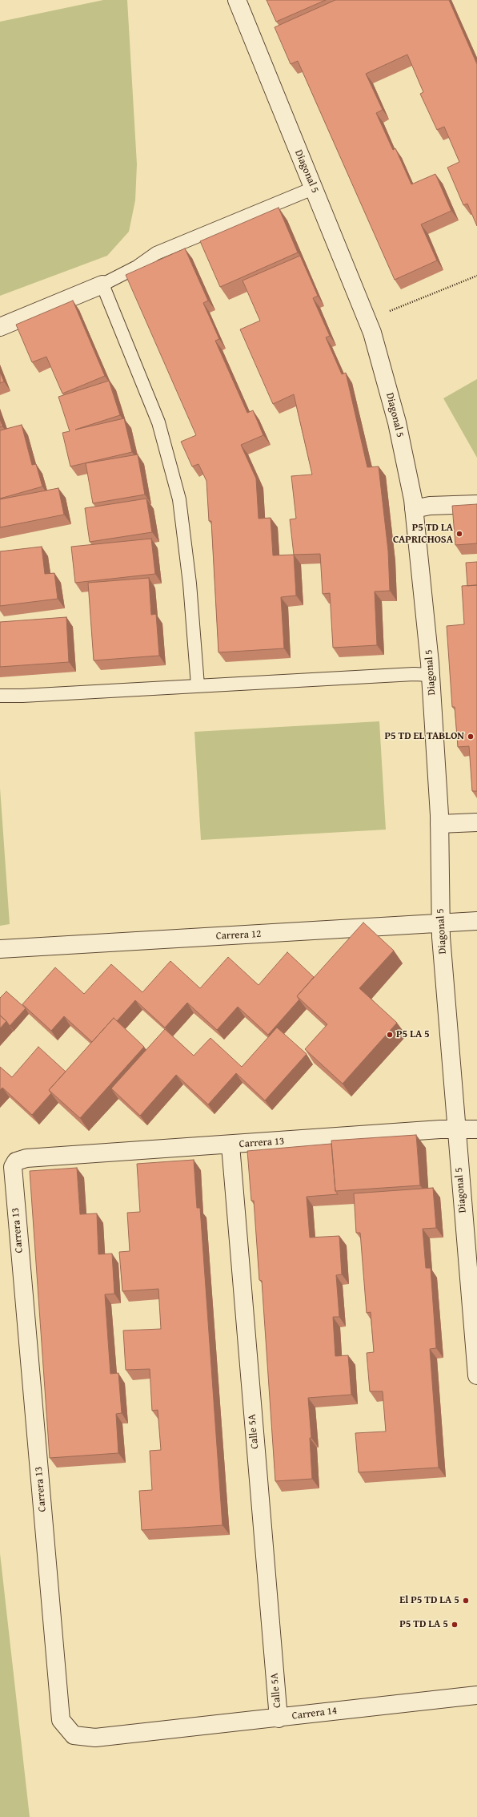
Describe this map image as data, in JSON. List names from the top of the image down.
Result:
{
  "streets": {
    "street": [
      "Diagonal 5",
      "Carrera 12",
      "Carrera 13",
      "Calle 5A",
      "Carrera 14"
    ]
  },
  "crossings": [
    ["Diagonal 5", "Carrera 12"],
    ["Diagonal 5", "Carrera 13"],
    ["Carrera 13", "Calle 5A"],
    ["Carrera 13", "Carrera 14"],
    ["Calle 5A", "Carrera 14"]
  ],
  "places": [
    "P5 TD LA CAPRICHOSA",
    "P5 TD EL TABLON",
    "P5 LA 5",
    "El P5 TD LA 5",
    "P5 TD LA 5"
  ]
}
